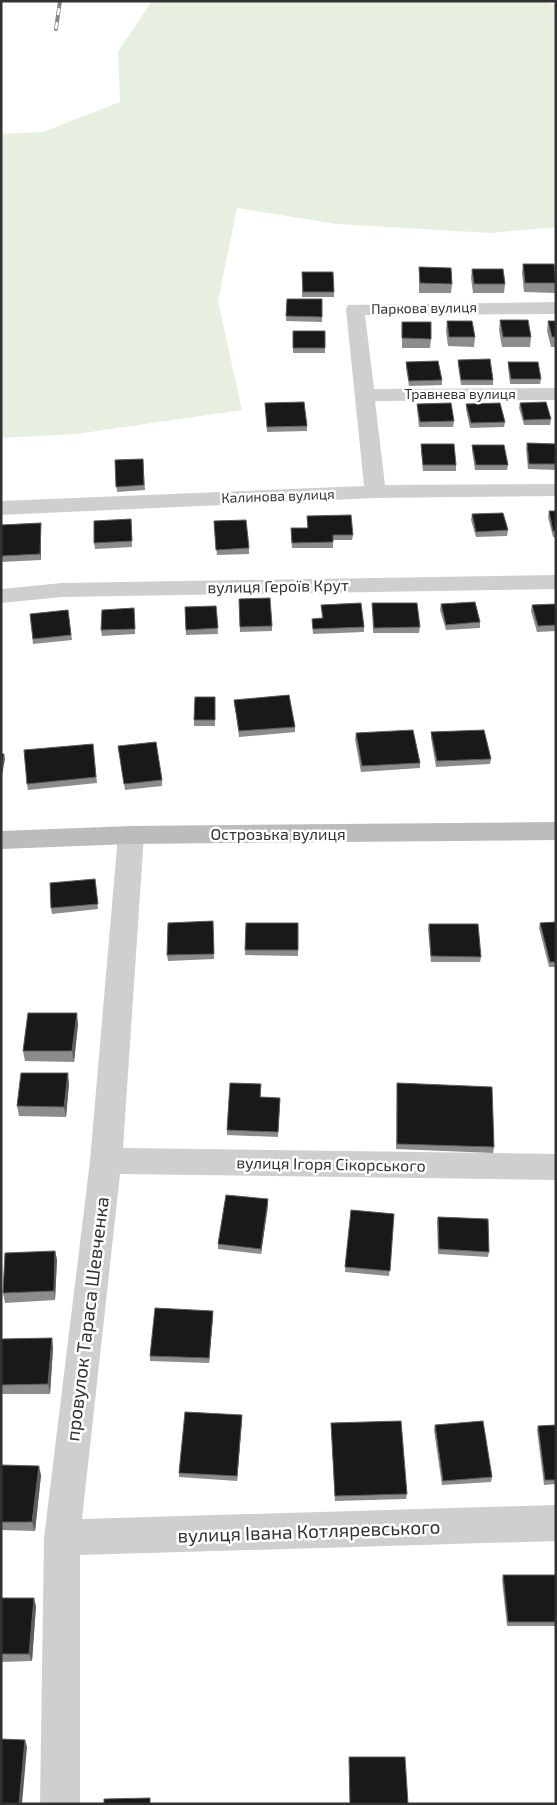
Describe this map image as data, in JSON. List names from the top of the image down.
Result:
{
  "streets": {
    "main road": ["Острозька вулиця"],
    "street": [
      "Паркова вулиця",
      "Травнева вулиця",
      "Калинова вулиця",
      "вулиця Героїв Крут",
      "вулиця Ігоря Сікорського",
      "провулок Тараса Шевченка",
      "вулиця Івана Котляревського"
    ]
  },
  "crossings": [
    ["Паркова вулиця", "Травнева вулиця"],
    ["Паркова вулиця", "Калинова вулиця"],
    ["Острозька вулиця", "провулок Тараса Шевченка"],
    ["вулиця Ігоря Сікорського", "провулок Тараса Шевченка"],
    ["провулок Тараса Шевченка", "вулиця Івана Котляревського"]
  ]
}
